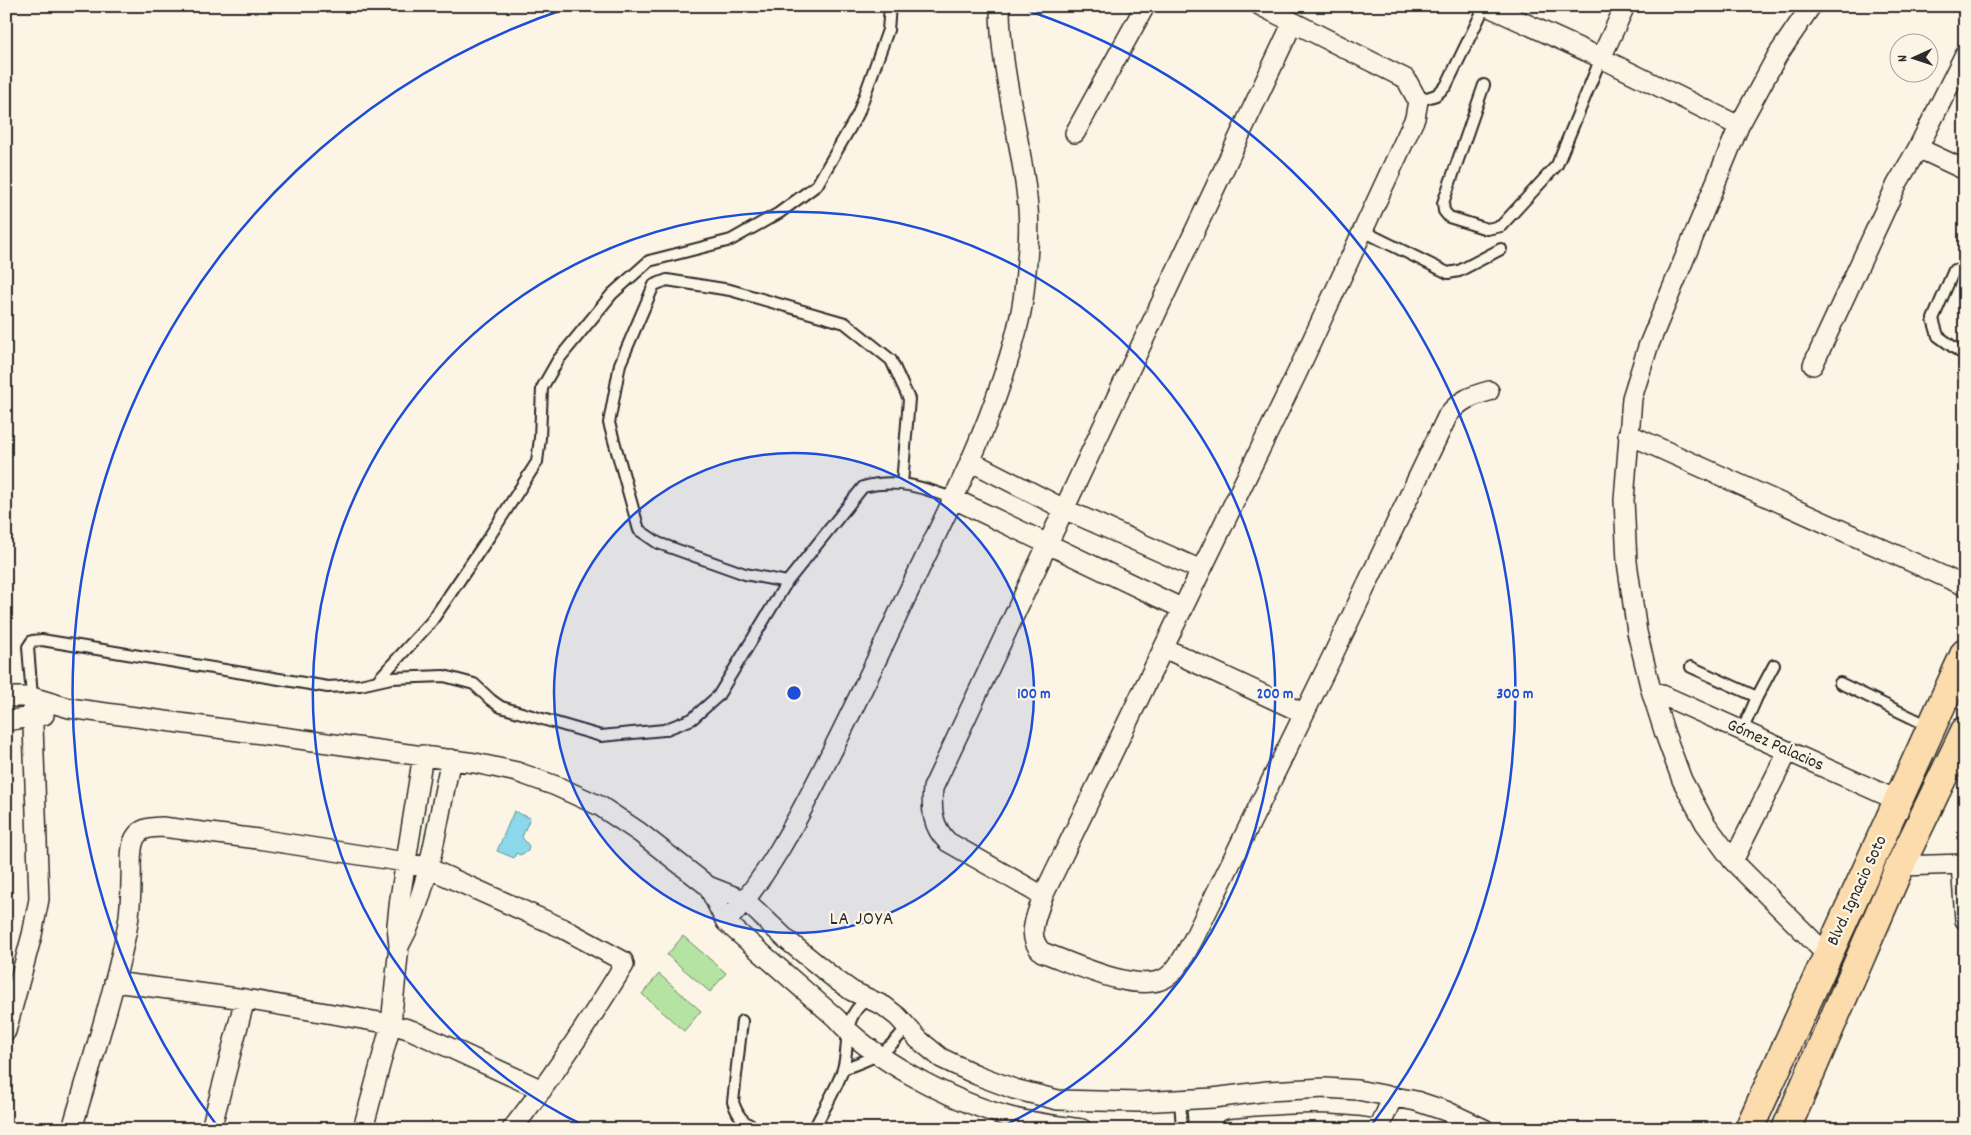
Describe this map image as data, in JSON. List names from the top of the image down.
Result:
{
  "streets": {
    "main road": ["Blvd. Ignacio Soto"],
    "street": ["Gómez Palacios"]
  },
  "crossings": [
    ["Gómez Palacios", "Blvd. Ignacio Soto"]
  ],
  "districts": ["LA JOYA"],
  "north": "left",
  "rings": ["100 m", "200 m", "300 m"]
}
